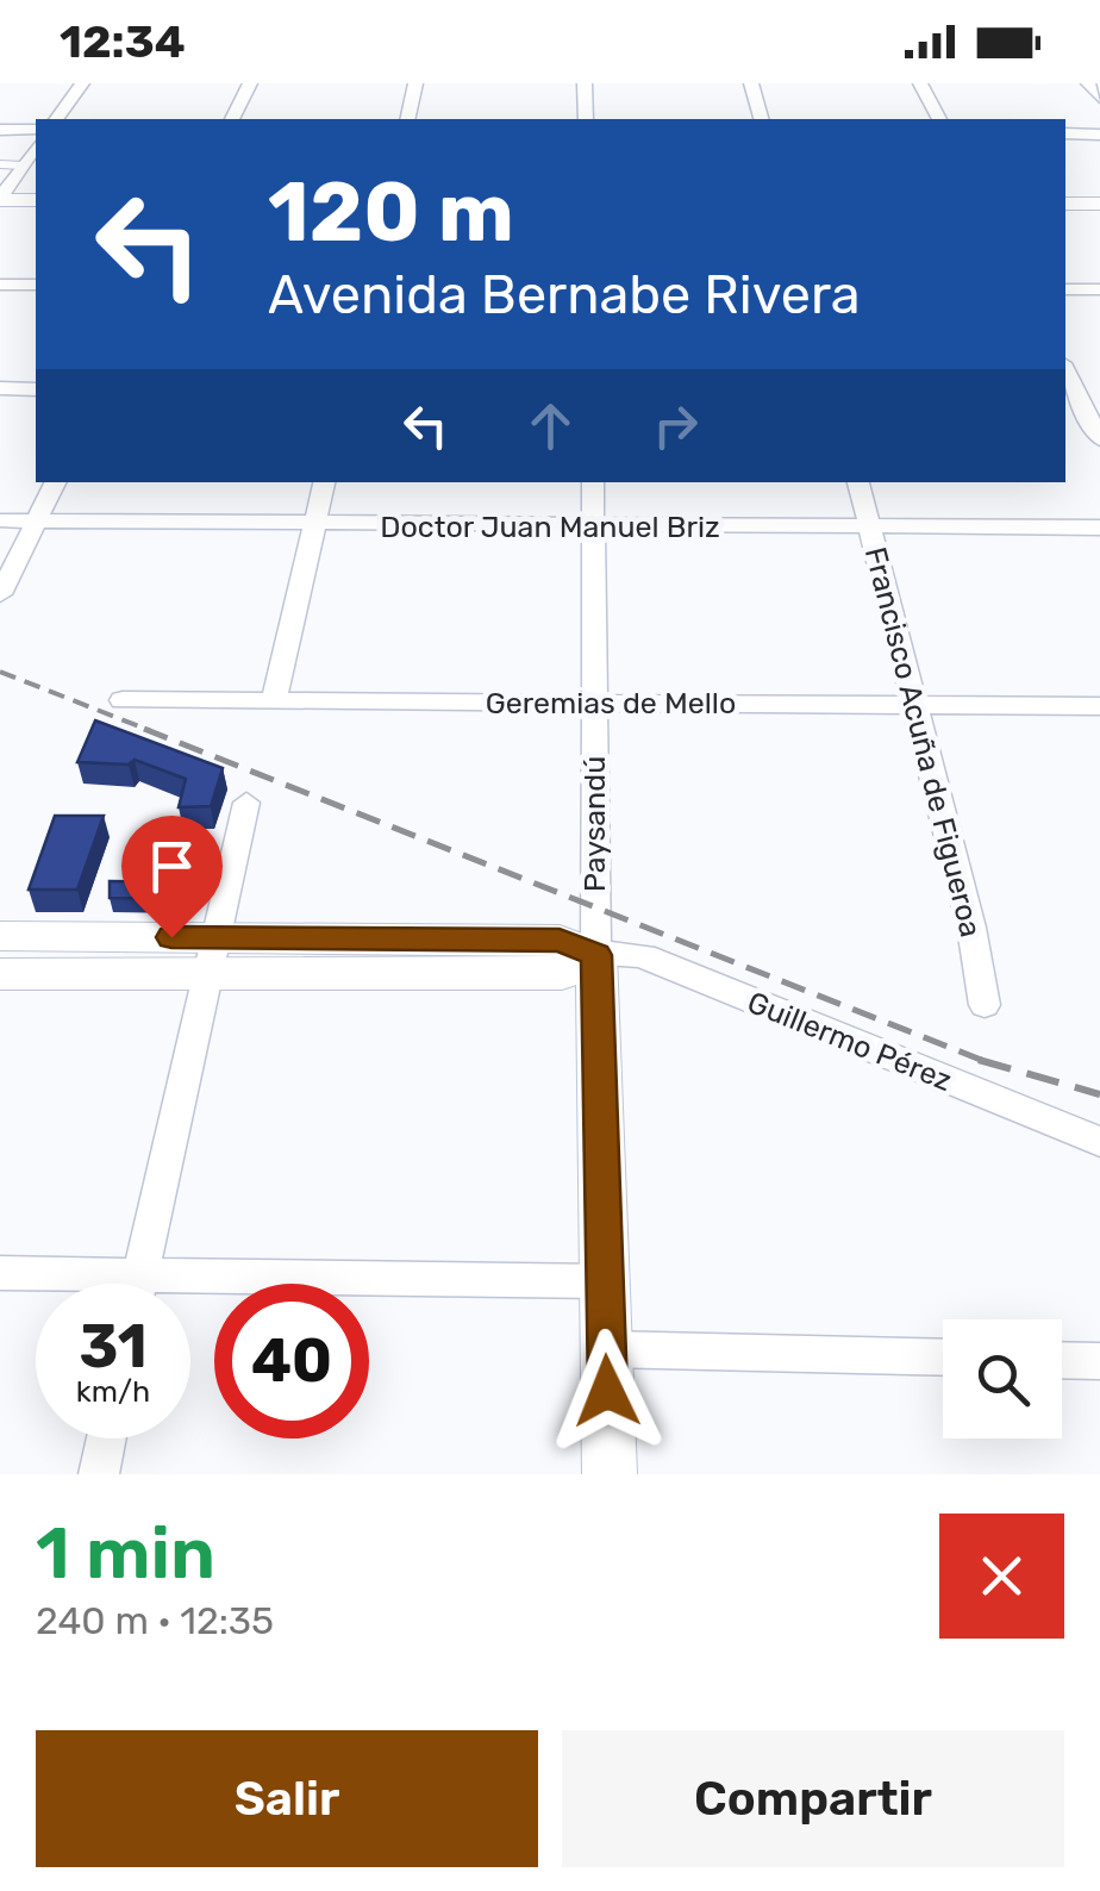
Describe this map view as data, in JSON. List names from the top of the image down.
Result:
{
  "streets": {
    "street": [
      "Doctor Juan Manuel Briz",
      "Geremias de Mello",
      "Francisco Acuña de Figueroa",
      "Paysandú",
      "Guillermo Pérez"
    ]
  },
  "crossings": [
    ["Doctor Juan Manuel Briz", "Francisco Acuña de Figueroa"],
    ["Doctor Juan Manuel Briz", "Paysandú"],
    ["Geremias de Mello", "Francisco Acuña de Figueroa"],
    ["Geremias de Mello", "Paysandú"],
    ["Paysandú", "Guillermo Pérez"]
  ],
  "page": {
    "status": "12:34",
    "turn": ["120 m", "Avenida Bernabe Rivera"],
    "speed": "31 km/h",
    "limit": "40",
    "heading": ["1 min", "240 m · 12:35"],
    "buttons": ["Salir", "Compartir"]
  }
}
